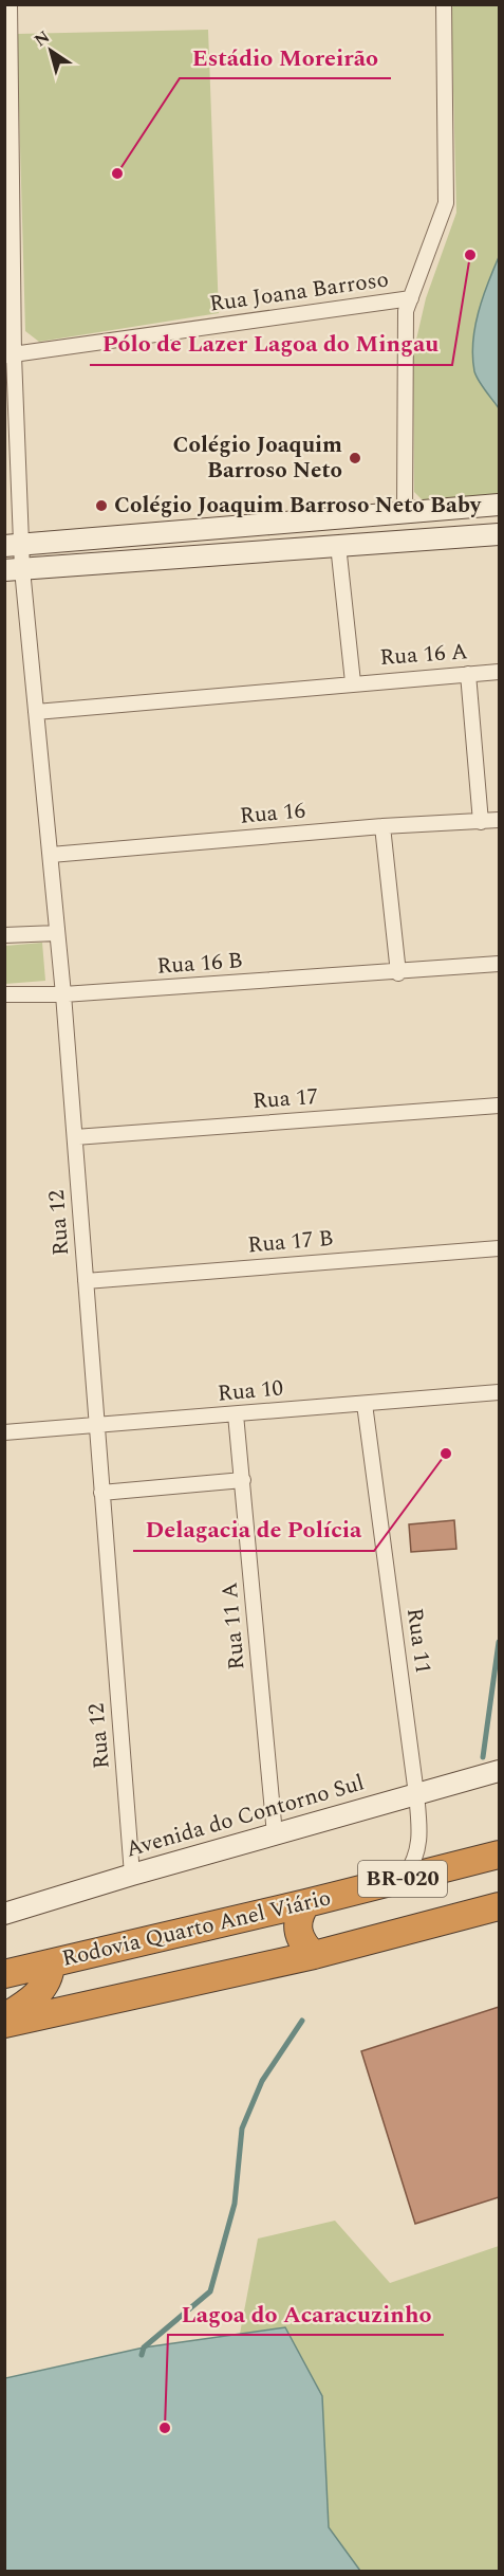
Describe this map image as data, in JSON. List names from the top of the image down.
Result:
{
  "streets": {
    "highway": ["BR-020", "Rodovia Quarto Anel Viário"],
    "street": [
      "Rua Joana Barroso",
      "Rua 16 A",
      "Rua 16",
      "Rua 16 B",
      "Rua 17",
      "Rua 12",
      "Rua 17 B",
      "Rua 10",
      "Rua 11 A",
      "Rua 11",
      "Avenida do Contorno Sul"
    ]
  },
  "crossings": [
    ["Rua Joana Barroso", "Rua 12"],
    ["Rua 16", "Rua 12"],
    ["Rua 16 B", "Rua 12"],
    ["Rua 17", "Rua 12"],
    ["Rua 12", "Rua 17 B"],
    ["Rua 12", "Rua 10"],
    ["Rua 12", "Avenida do Contorno Sul"],
    ["Rua 10", "Rua 11 A"],
    ["Rua 10", "Rua 11"],
    ["Rua 11 A", "Avenida do Contorno Sul"],
    ["Rua 11", "Avenida do Contorno Sul"],
    ["Rua 11", "Rodovia Quarto Anel Viário"]
  ],
  "places": [
    "Estádio Moreirão",
    "Pólo de Lazer Lagoa do Mingau",
    "Colégio Joaquim Barroso Neto",
    "Colégio Joaquim Barroso Neto Baby",
    "Delagacia de Polícia",
    "Lagoa do Acaracuzinho"
  ],
  "north": "top left"
}
